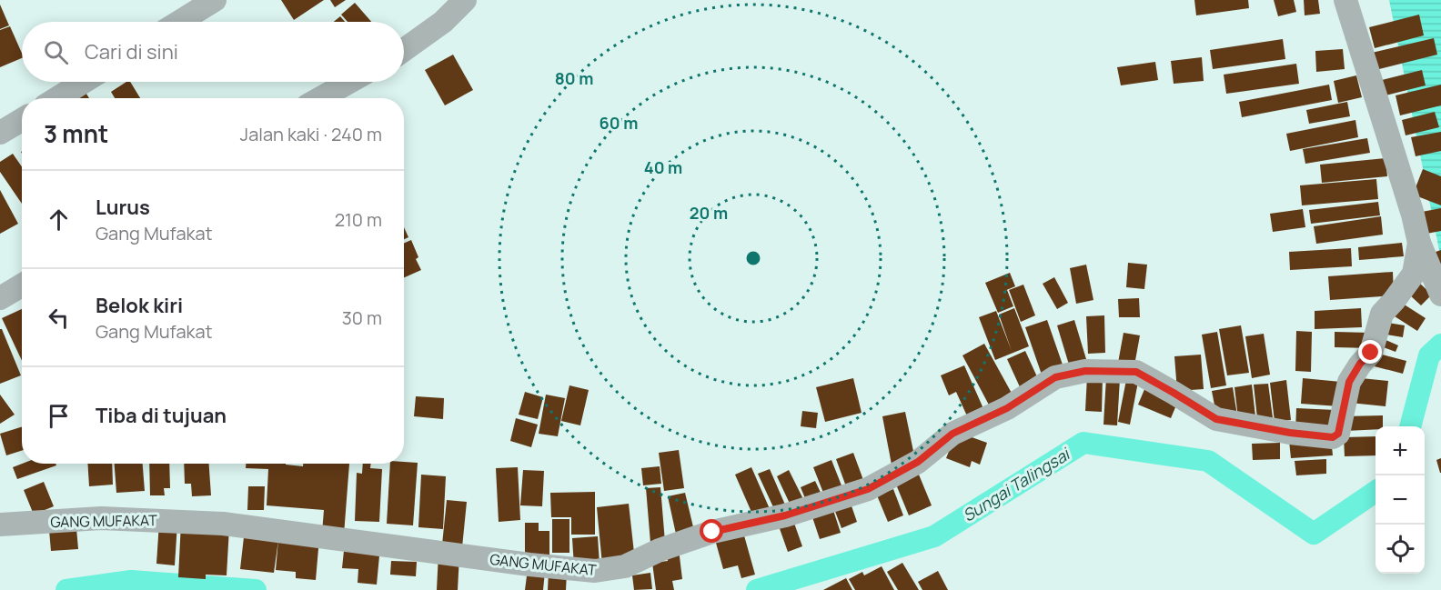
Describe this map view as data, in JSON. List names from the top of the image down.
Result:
{
  "streets": {
    "street": ["GANG MUFAKAT"]
  },
  "water": ["Sungai Talingsai"],
  "page": {
    "search": "Cari di sini",
    "heading": ["3 mnt", "Jalan kaki · 240 m"],
    "list": [
      ["Lurus", "Gang Mufakat", "210 m"],
      ["Belok kiri", "Gang Mufakat", "30 m"],
      "Tiba di tujuan"
    ],
    "map_buttons": ["+", "−"]
  },
  "rings": [
    "80 m",
    "60 m",
    "40 m",
    "20 m"
  ]
}
